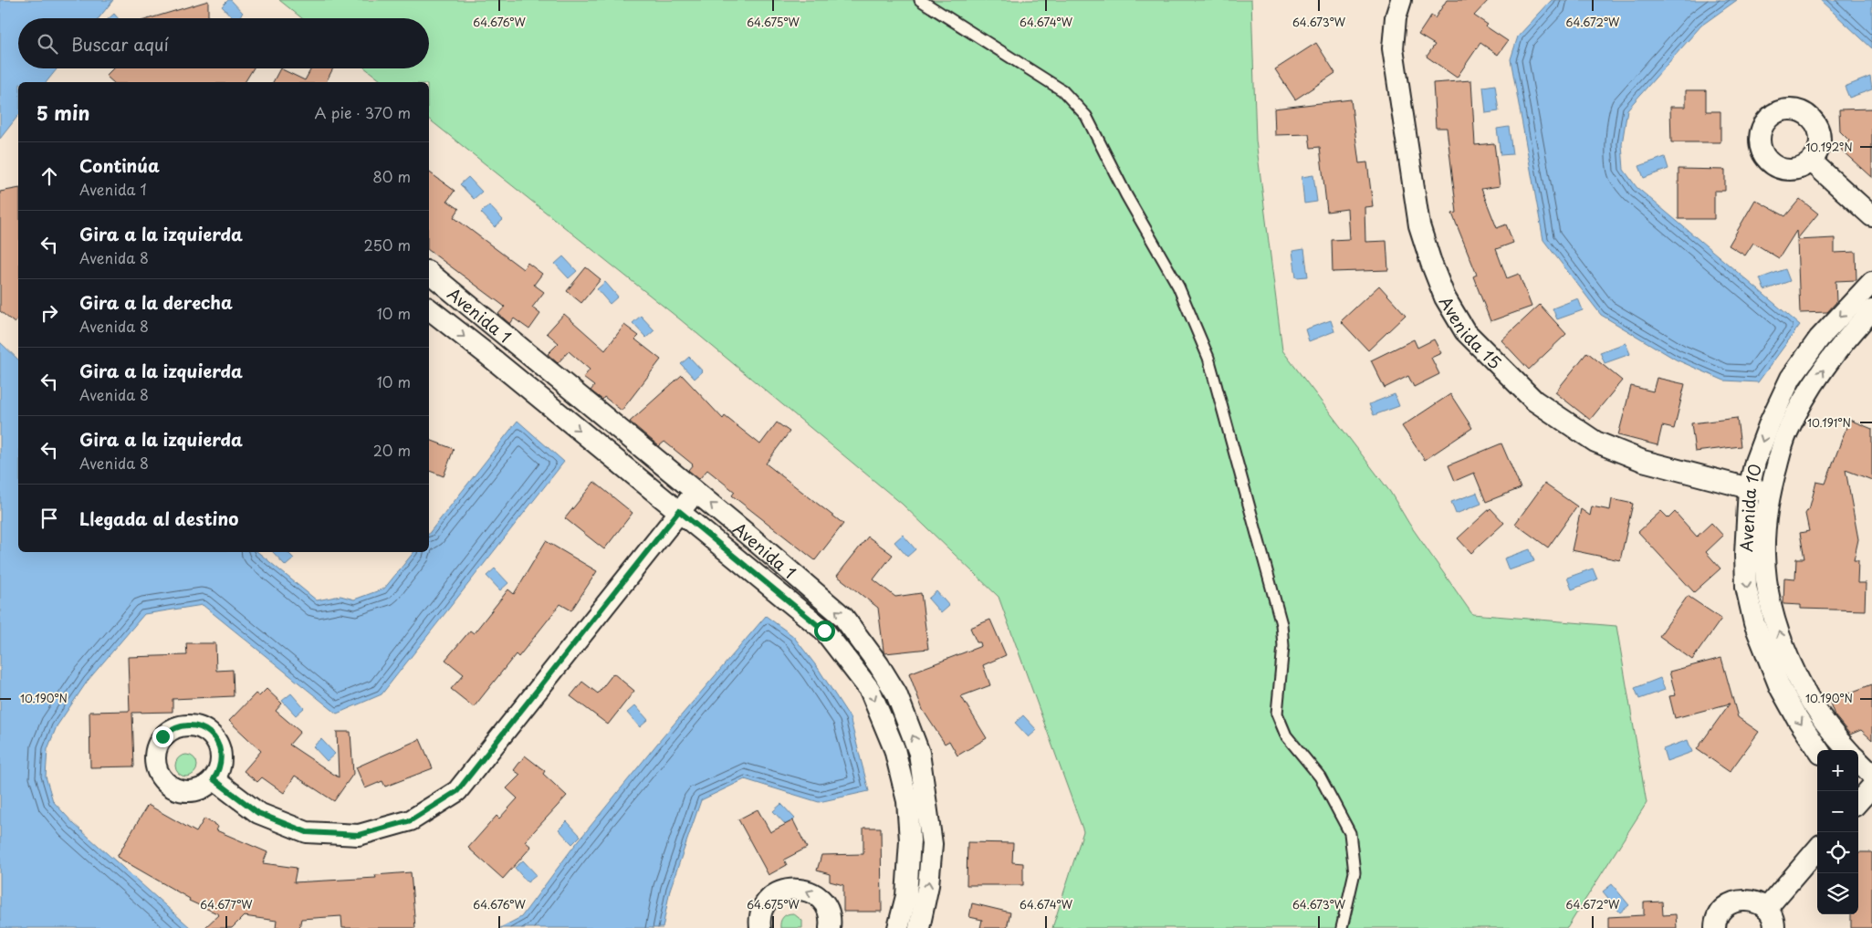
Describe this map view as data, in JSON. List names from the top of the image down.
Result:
{
  "streets": {
    "street": ["Avenida 1", "Avenida 15", "Avenida 10"]
  },
  "crossings": [
    ["Avenida 15", "Avenida 10"]
  ],
  "page": {
    "search": "Buscar aquí",
    "heading": ["5 min", "A pie · 370 m"],
    "list": [
      ["Continúa", "Avenida 1", "80 m"],
      ["Gira a la izquierda", "Avenida 8", "250 m"],
      ["Gira a la derecha", "Avenida 8", "10 m"],
      ["Gira a la izquierda", "Avenida 8", "10 m"],
      ["Gira a la izquierda", "Avenida 8", "20 m"],
      "Llegada al destino"
    ],
    "map_buttons": ["+", "−"]
  },
  "coordinates": [
    "64.676°W",
    "64.675°W",
    "64.674°W",
    "64.673°W",
    "64.672°W",
    "10.192°N",
    "10.191°N",
    "10.190°N",
    "64.677°W"
  ]
}
